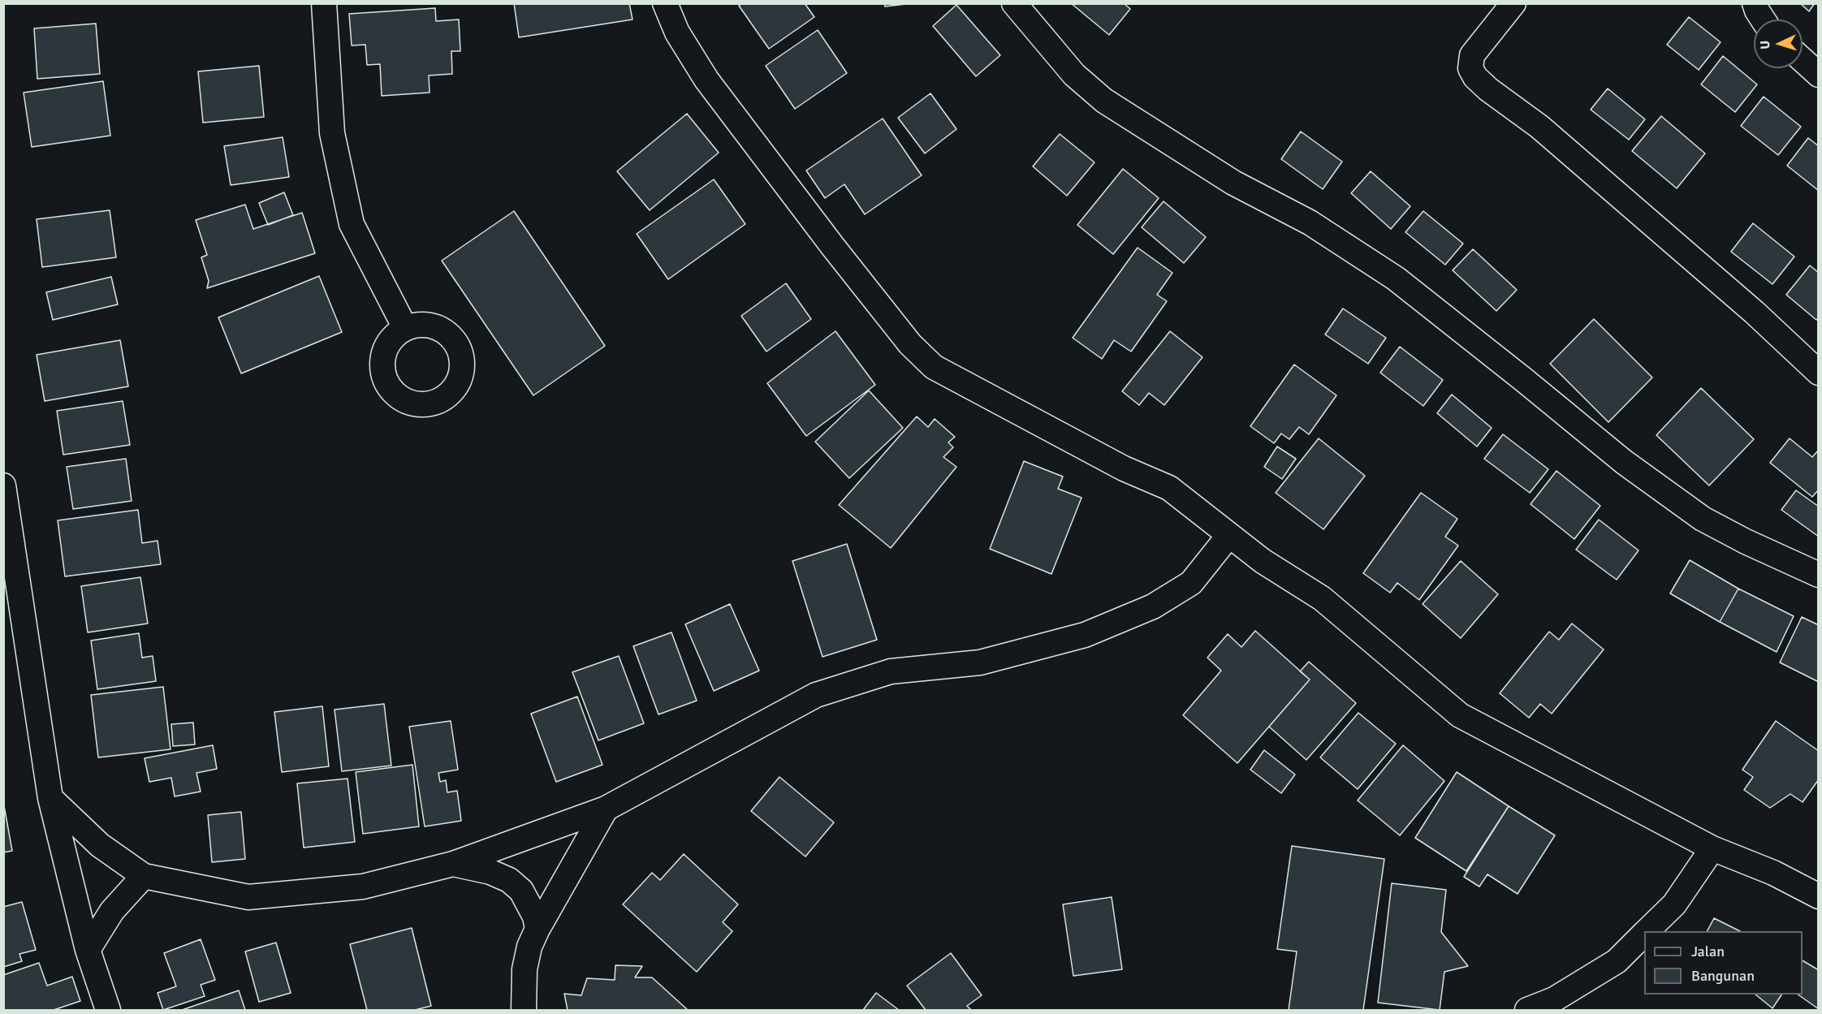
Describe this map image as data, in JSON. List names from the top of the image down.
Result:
{
  "legend": ["Jalan", "Bangunan"],
  "north": "left"
}
